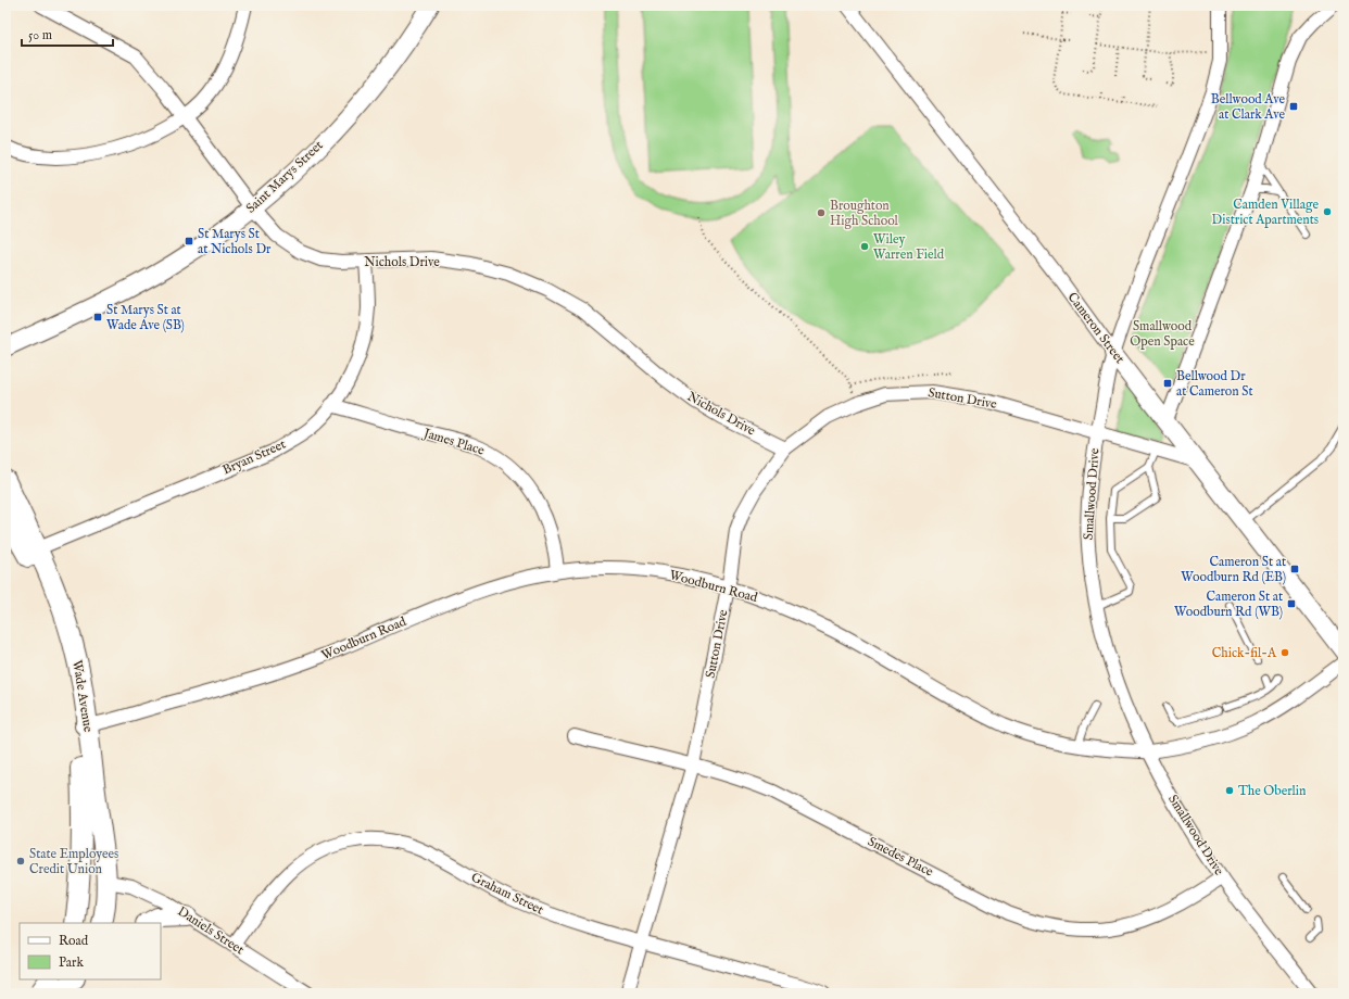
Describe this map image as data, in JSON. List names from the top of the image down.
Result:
{
  "streets": {
    "main road": ["Saint Marys Street", "Cameron Street", "Wade Avenue"],
    "street": [
      "Nichols Drive",
      "Sutton Drive",
      "James Place",
      "Bryan Street",
      "Smallwood Drive",
      "Woodburn Road",
      "Smedes Place",
      "Graham Street",
      "Daniels Street"
    ]
  },
  "crossings": [
    ["Saint Marys Street", "Nichols Drive"],
    ["Nichols Drive", "Sutton Drive"],
    ["Nichols Drive", "Bryan Street"],
    ["Cameron Street", "Sutton Drive"],
    ["Cameron Street", "Smallwood Drive"],
    ["Sutton Drive", "Smallwood Drive"],
    ["Sutton Drive", "Woodburn Road"],
    ["Sutton Drive", "Smedes Place"],
    ["Sutton Drive", "Graham Street"],
    ["James Place", "Bryan Street"],
    ["James Place", "Woodburn Road"],
    ["Bryan Street", "Wade Avenue"],
    ["Smallwood Drive", "Woodburn Road"],
    ["Smallwood Drive", "Smedes Place"],
    ["Woodburn Road", "Wade Avenue"],
    ["Wade Avenue", "Daniels Street"],
    ["Graham Street", "Daniels Street"]
  ],
  "parks": ["Smallwood Open Space"],
  "places": {
    "transit": [
      "Bellwood Ave at Clark Ave",
      "St Marys St at Nichols Dr",
      "St Marys St at Wade Ave (SB)",
      "Bellwood Dr at Cameron St",
      "Cameron St at Woodburn Rd (EB)",
      "Cameron St at Woodburn Rd (WB)"
    ],
    "other": [
      "Camden Village District Apartments",
      "Broughton High School",
      "Wiley Warren Field",
      "Chick-fil-A",
      "The Oberlin",
      "State Employees Credit Union"
    ]
  },
  "legend": ["Road", "Park"],
  "scale_bar": "50 m"
}
